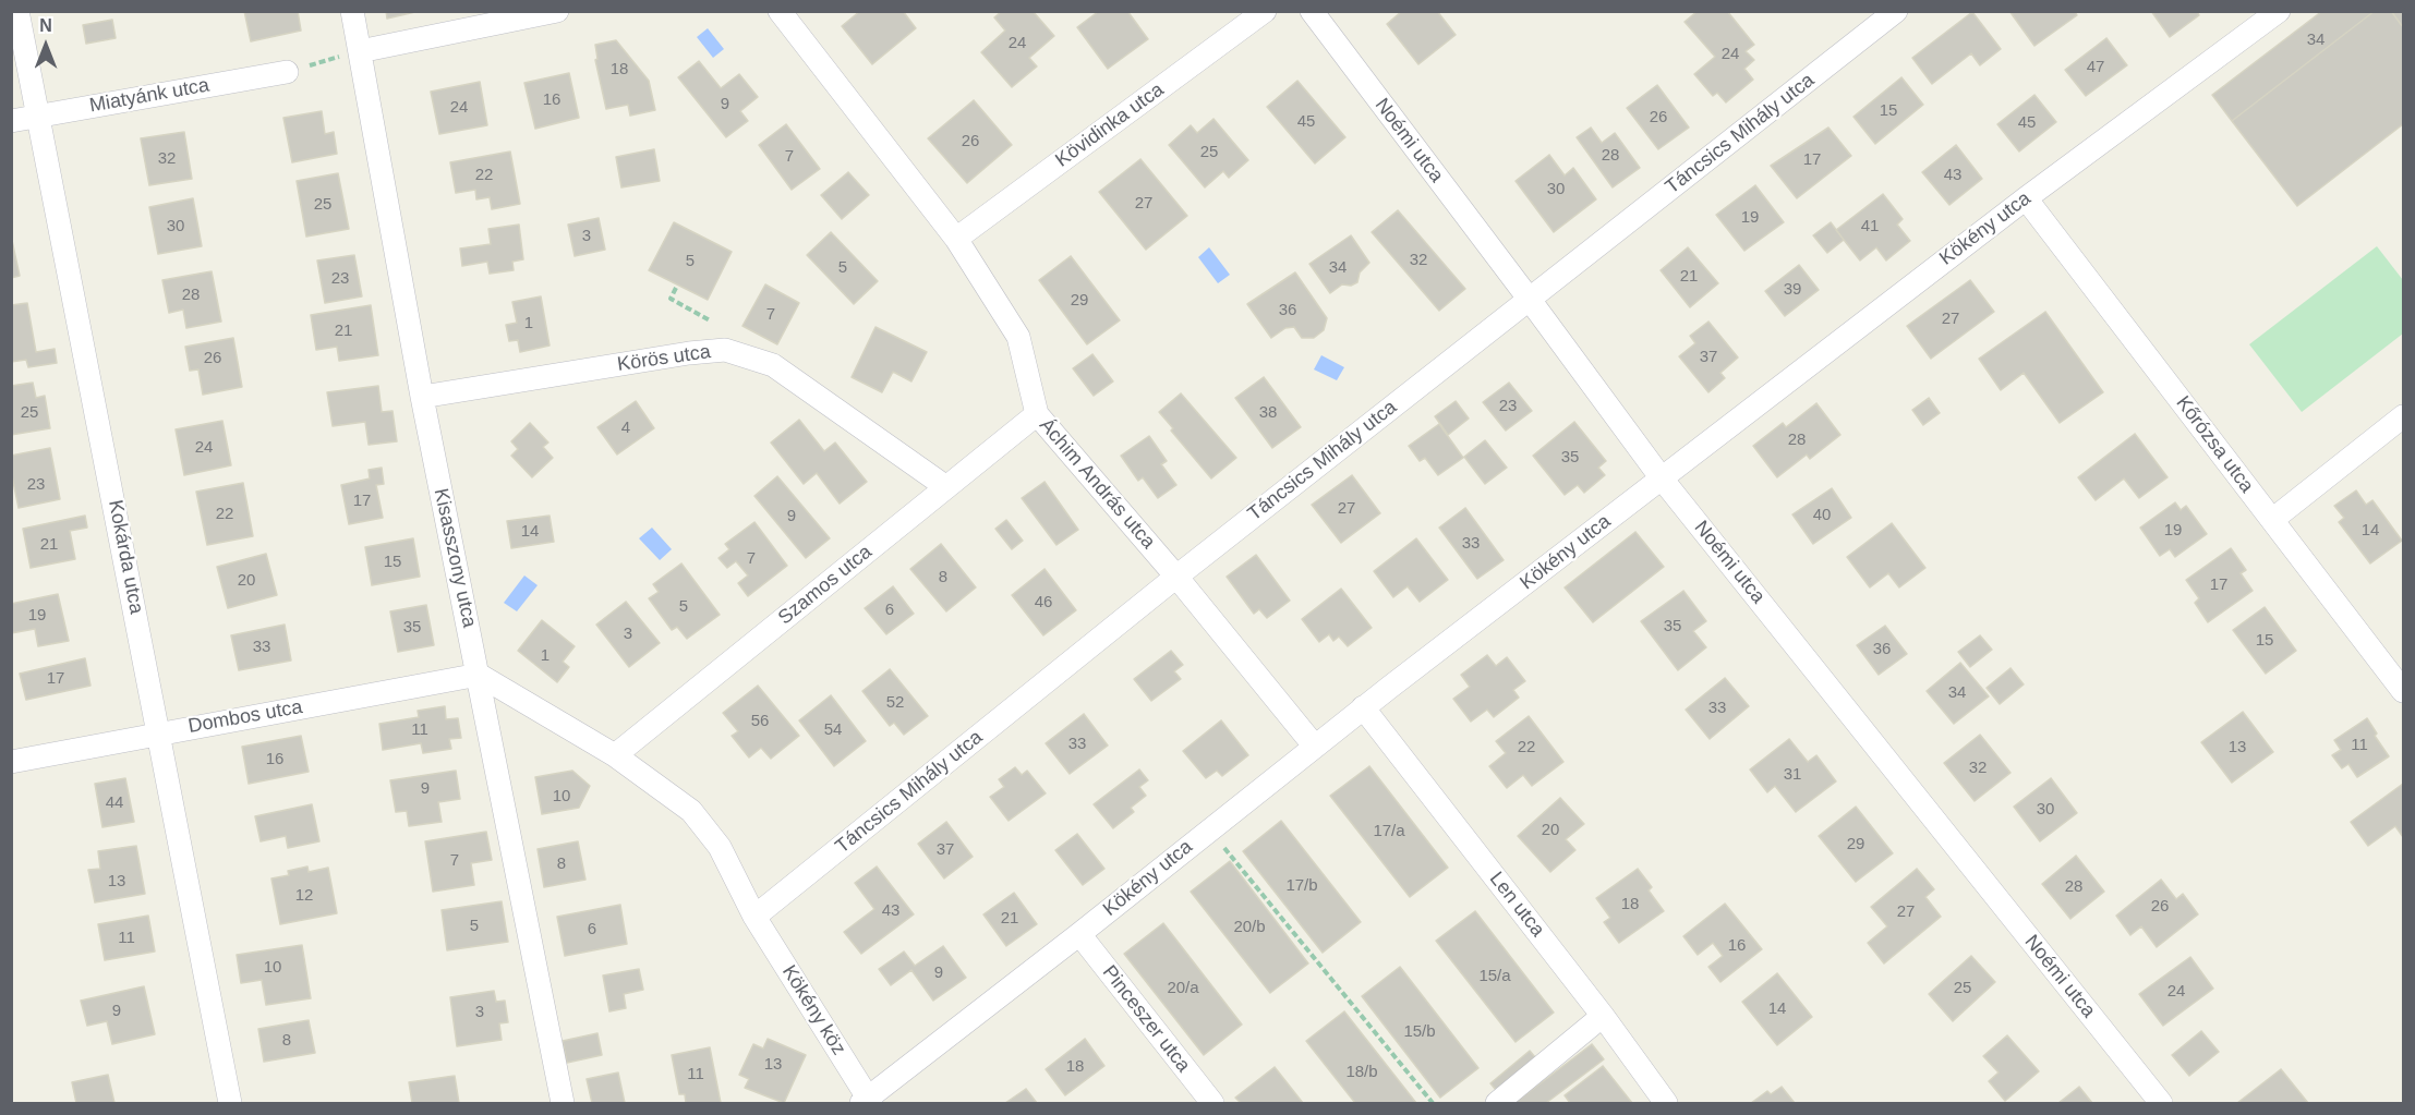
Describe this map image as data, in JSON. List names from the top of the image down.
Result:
{
  "streets": {
    "street": [
      "Miatyánk utca",
      "Kövidinka utca",
      "Táncsics Mihály utca",
      "Noémi utca",
      "Kökény utca",
      "Körös utca",
      "Kőrózsa utca",
      "Áchim András utca",
      "Kokárda utca",
      "Kisasszony utca",
      "Szamos utca",
      "Dombos utca",
      "Len utca",
      "Kökény köz",
      "Pinceszer utca"
    ]
  },
  "crossings": [
    ["Miatyánk utca", "Kokárda utca"],
    ["Kövidinka utca", "Áchim András utca"],
    ["Táncsics Mihály utca", "Noémi utca"],
    ["Táncsics Mihály utca", "Áchim András utca"],
    ["Táncsics Mihály utca", "Kökény köz"],
    ["Noémi utca", "Kökény utca"],
    ["Kökény utca", "Kőrózsa utca"],
    ["Kökény utca", "Áchim András utca"],
    ["Kökény utca", "Len utca"],
    ["Kökény utca", "Kökény köz"],
    ["Kökény utca", "Pinceszer utca"],
    ["Körös utca", "Kisasszony utca"],
    ["Körös utca", "Szamos utca"],
    ["Áchim András utca", "Szamos utca"],
    ["Kokárda utca", "Dombos utca"],
    ["Kisasszony utca", "Dombos utca"],
    ["Kisasszony utca", "Kökény köz"],
    ["Szamos utca", "Kökény köz"],
    ["Dombos utca", "Kökény köz"]
  ],
  "house_numbers": [
    "34",
    "24",
    "24",
    "47",
    "18",
    "16",
    "9",
    "24",
    "15",
    "26",
    "45",
    "45",
    "26",
    "25",
    "28",
    "7",
    "32",
    "17",
    "22",
    "43",
    "30",
    "27",
    "25",
    "19",
    "30",
    "41",
    "3",
    "32",
    "5",
    "5",
    "34",
    "21",
    "23",
    "39",
    "28",
    "29",
    "36",
    "7",
    "27",
    "1",
    "21",
    "37",
    "26",
    "23",
    "25",
    "38",
    "4",
    "28",
    "24",
    "35",
    "23",
    "17",
    "27",
    "22",
    "40",
    "9",
    "19",
    "14",
    "14",
    "33",
    "21",
    "7",
    "15",
    "8",
    "20",
    "17",
    "46",
    "5",
    "6",
    "19",
    "35",
    "35",
    "3",
    "15",
    "33",
    "36",
    "1",
    "17",
    "34",
    "52",
    "33",
    "56",
    "11",
    "54",
    "33",
    "11",
    "22",
    "13",
    "16",
    "32",
    "31",
    "9",
    "10",
    "44",
    "30",
    "20",
    "17/a",
    "29",
    "37",
    "7",
    "8",
    "13",
    "17/b",
    "28",
    "12",
    "18",
    "26",
    "43",
    "27",
    "21",
    "5",
    "20/b",
    "6",
    "11",
    "16",
    "10",
    "9",
    "15/a",
    "20/a",
    "25",
    "24",
    "14",
    "9",
    "3",
    "15/b",
    "8",
    "13",
    "18",
    "18/b",
    "11"
  ],
  "north": "top"
}
